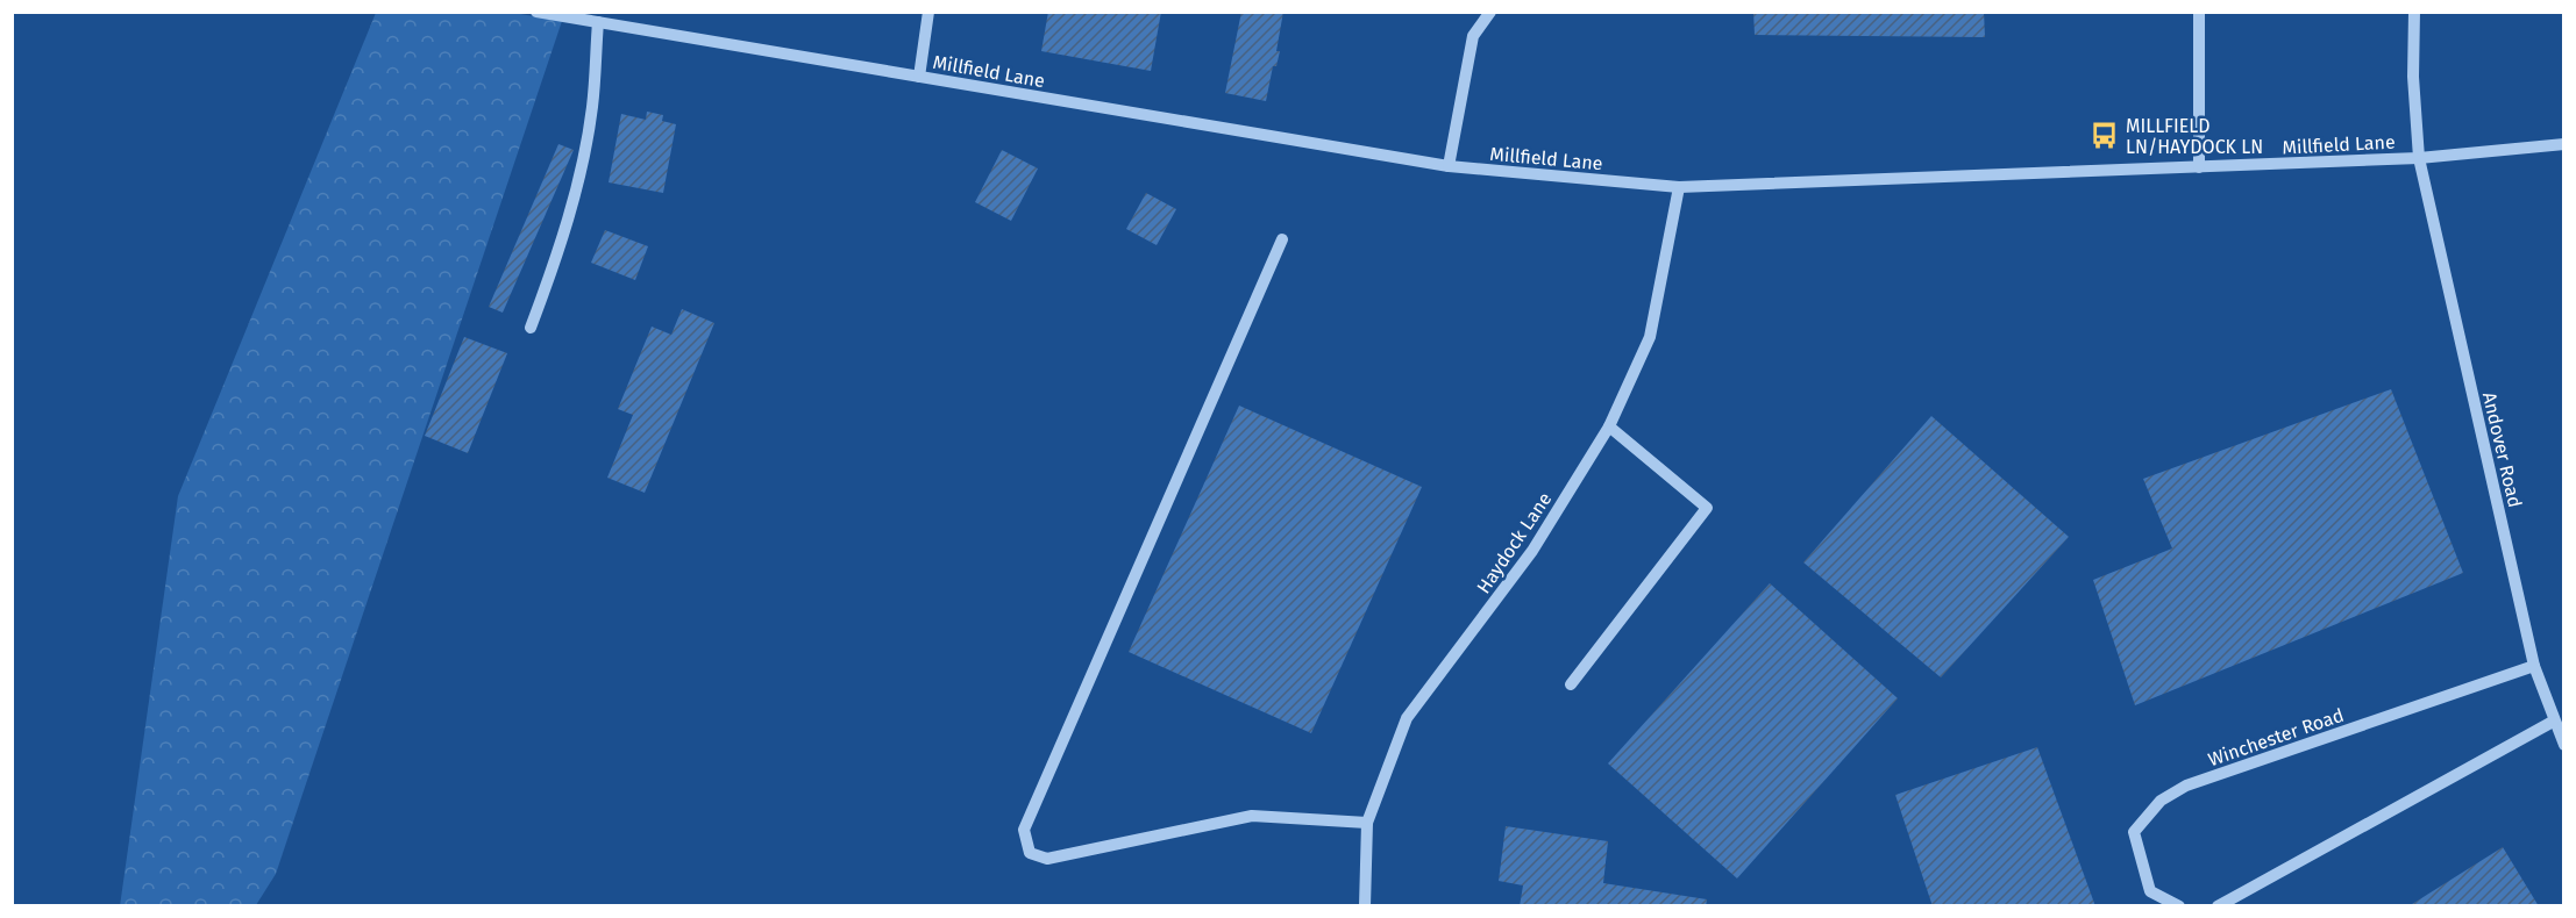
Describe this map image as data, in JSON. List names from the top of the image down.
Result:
{
  "streets": {
    "street": [
      "Millfield Lane",
      "Andover Road",
      "Haydock Lane",
      "Winchester Road"
    ]
  },
  "crossings": [
    ["Millfield Lane", "Andover Road"],
    ["Millfield Lane", "Haydock Lane"],
    ["Andover Road", "Winchester Road"]
  ],
  "places": {
    "bus stop": ["MILLFIELD LN/HAYDOCK LN"]
  }
}
